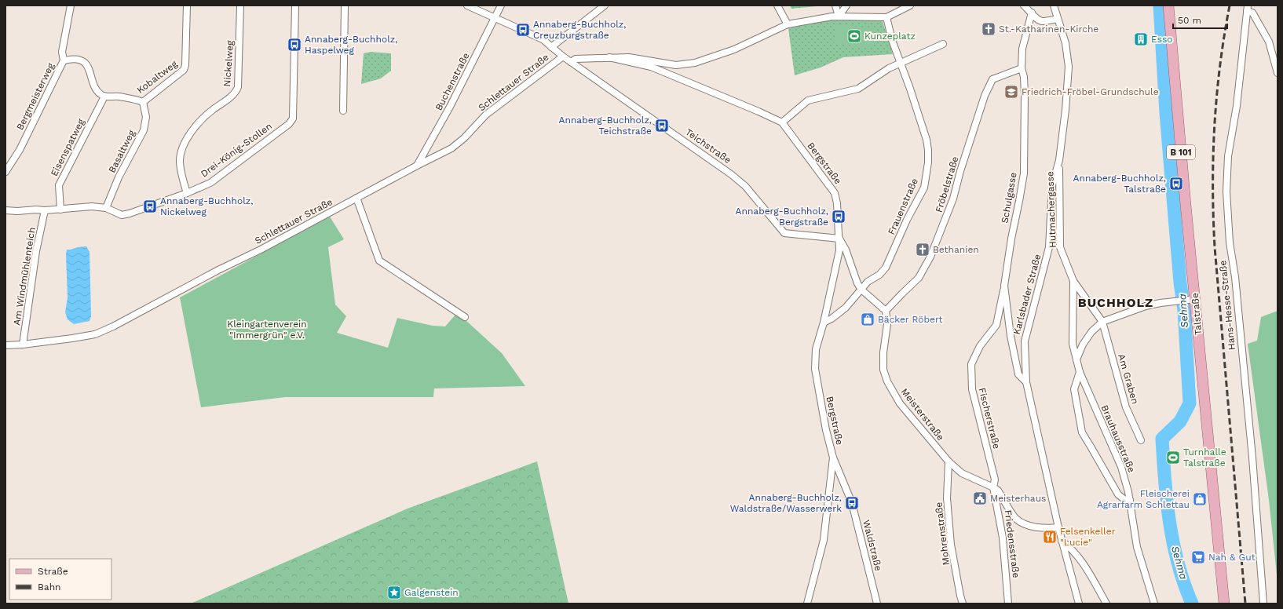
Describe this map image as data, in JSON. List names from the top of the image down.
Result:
{
  "streets": {
    "main road": ["B 101", "Talstraße"],
    "street": [
      "Nickelweg",
      "Kobaltweg",
      "Buchenstraße",
      "Schlettauer Straße",
      "Bergmeisterweg",
      "Teichstraße",
      "Eisenspatweg",
      "Drei-König-Stollen",
      "Basaltweg",
      "Bergstraße",
      "Fröbelstraße",
      "Schulgasse",
      "Frauenstraße",
      "Hutmachergasse",
      "Am Windmühlenteich",
      "Karlsbader Straße",
      "Hans-Hesse-Straße",
      "Am Graben",
      "Meisterstraße",
      "Fischerstraße",
      "Brauhausstraße",
      "Mohrenstraße",
      "Friedensstraße",
      "Waldstraße"
    ]
  },
  "crossings": [
    ["Nickelweg", "Drei-König-Stollen"],
    ["Kobaltweg", "Eisenspatweg"],
    ["Kobaltweg", "Basaltweg"],
    ["Buchenstraße", "Schlettauer Straße"],
    ["Buchenstraße", "Teichstraße"],
    ["Schlettauer Straße", "Teichstraße"],
    ["Schlettauer Straße", "Am Windmühlenteich"],
    ["Teichstraße", "Bergstraße"],
    ["Eisenspatweg", "Drei-König-Stollen"],
    ["Drei-König-Stollen", "Basaltweg"],
    ["Drei-König-Stollen", "Am Windmühlenteich"],
    ["Bergstraße", "Frauenstraße"],
    ["Bergstraße", "Waldstraße"],
    ["Fröbelstraße", "Schulgasse"],
    ["Fröbelstraße", "Meisterstraße"],
    ["Schulgasse", "Karlsbader Straße"],
    ["Schulgasse", "Fischerstraße"],
    ["Hutmachergasse", "Karlsbader Straße"],
    ["Hutmachergasse", "Am Graben"],
    ["Hutmachergasse", "Brauhausstraße"],
    ["Karlsbader Straße", "Meisterstraße"],
    ["Meisterstraße", "Fischerstraße"],
    ["Meisterstraße", "Mohrenstraße"],
    ["Meisterstraße", "Friedensstraße"],
    ["Fischerstraße", "Friedensstraße"]
  ],
  "districts": ["BUCHHOLZ"],
  "water": ["Sehma"],
  "parks": ["Kleingartenverein \"Immergrün\" e.V."],
  "places": {
    "church": ["St.-Katharinen-Kirche", "Bethanien"],
    "bus stop": [
      "Annaberg-Buchholz, Creuzburgstraße",
      "Annaberg-Buchholz, Haspelweg",
      "Annaberg-Buchholz, Teichstraße",
      "Annaberg-Buchholz, Talstraße",
      "Annaberg-Buchholz, Nickelweg",
      "Annaberg-Buchholz, Bergstraße",
      "Annaberg-Buchholz, Waldstraße/Wasserwerk"
    ],
    "sports": ["Kunzeplatz", "Turnhalle Talstraße"],
    "building": ["Esso"],
    "school or university": ["Friedrich-Fröbel-Grundschule"],
    "shop": ["Bäcker Röbert", "Fleischerei Agrarfarm Schlettau"],
    "public building": ["Meisterhaus"],
    "restaurant": ["Felsenkeller \"Lucie\""],
    "supermarket": ["Nah & Gut"],
    "place": ["Galgenstein"]
  },
  "legend": ["Straße", "Bahn"],
  "scale_bar": "50 m"
}
